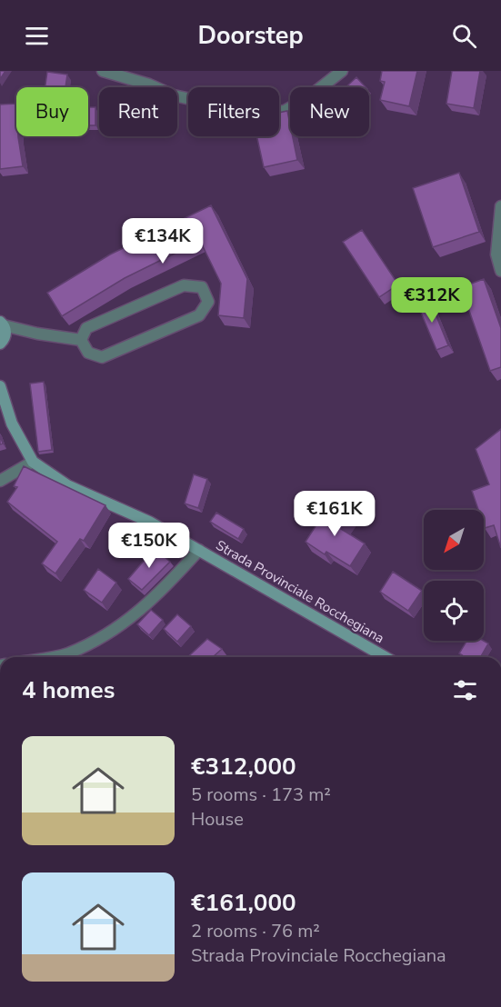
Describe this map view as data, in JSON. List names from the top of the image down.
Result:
{
  "streets": {
    "main road": ["Strada Provinciale Rocchegiana"]
  },
  "north": "bottom left",
  "page": {
    "header": "Doorstep",
    "chip": [
      "Buy",
      "Rent",
      "Filters",
      "New"
    ],
    "price": [
      "€134K",
      "€312K",
      "€161K",
      "€150K"
    ],
    "heading": "4 homes",
    "list": [
      {
        "name": "€312,000",
        "note": "5 rooms · 173 m² · House"
      },
      {
        "name": "€161,000",
        "note": "2 rooms · 76 m² · Strada Provinciale Rocchegiana"
      }
    ]
  }
}
